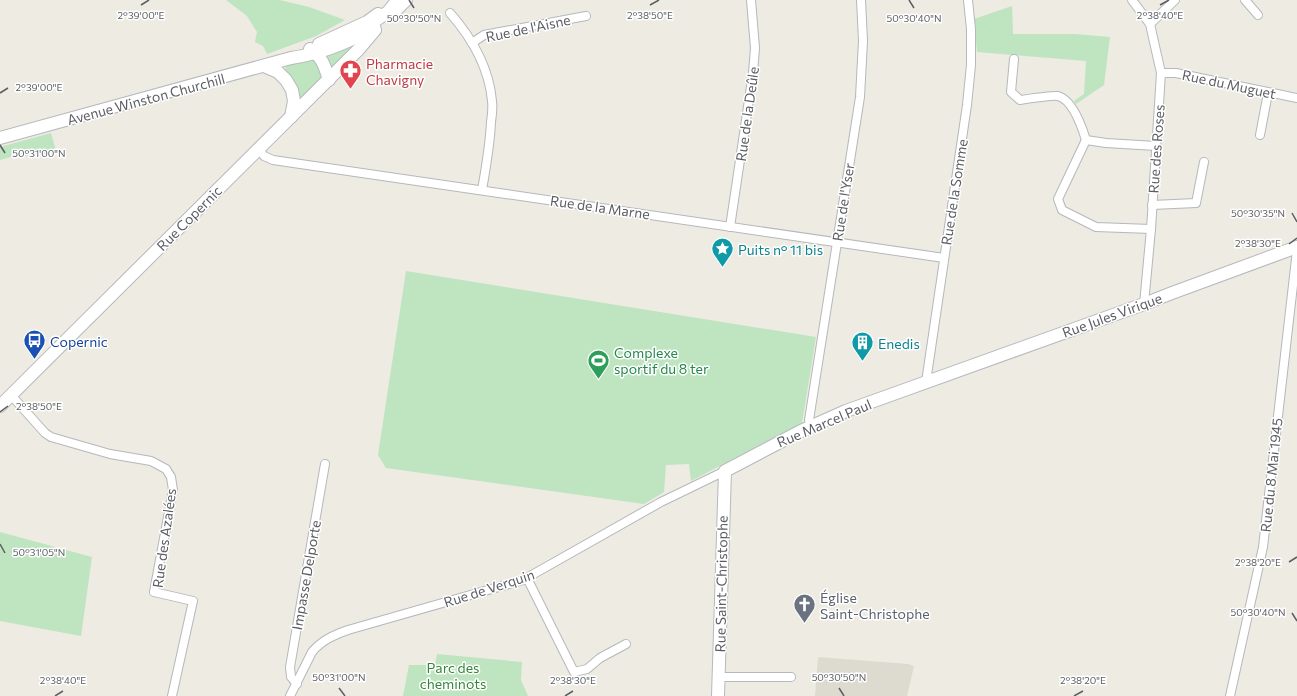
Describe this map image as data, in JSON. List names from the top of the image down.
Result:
{
  "streets": {
    "street": [
      "Rue de l'Aisne",
      "Rue du Muguet",
      "Avenue Winston Churchill",
      "Rue de la Deûle",
      "Rue des Roses",
      "Rue de la Somme",
      "Rue de l'Yser",
      "Rue de la Marne",
      "Rue Copernic",
      "Rue Jules Virique",
      "Rue Marcel Paul",
      "Rue du 8 Mai 1945",
      "Rue des Azalées",
      "Impasse Delporte",
      "Rue Saint-Christophe",
      "Rue de Verquin"
    ]
  },
  "crossings": [
    ["Rue du Muguet", "Rue des Roses"],
    ["Avenue Winston Churchill", "Rue Copernic"],
    ["Rue de la Deûle", "Rue de la Marne"],
    ["Rue des Roses", "Rue Jules Virique"],
    ["Rue de la Somme", "Rue de la Marne"],
    ["Rue de la Somme", "Rue Jules Virique"],
    ["Rue de la Somme", "Rue Marcel Paul"],
    ["Rue de l'Yser", "Rue de la Marne"],
    ["Rue de l'Yser", "Rue Marcel Paul"],
    ["Rue de la Marne", "Rue Copernic"],
    ["Rue Copernic", "Rue des Azalées"],
    ["Rue Jules Virique", "Rue Marcel Paul"],
    ["Rue Marcel Paul", "Rue Saint-Christophe"],
    ["Rue Marcel Paul", "Rue de Verquin"],
    ["Impasse Delporte", "Rue de Verquin"],
    ["Rue Saint-Christophe", "Rue de Verquin"]
  ],
  "parks": ["Parc des cheminots"],
  "places": {
    "pharmacy": ["Pharmacie Chavigny"],
    "place": ["Puits n° 11 bis"],
    "bus stop": ["Copernic"],
    "building": ["Enedis"],
    "sports": ["Complexe sportif du 8 ter"],
    "church": ["Église Saint-Christophe"]
  },
  "coordinates": [
    "2°39'00\"E",
    "2°38'50\"E",
    "2°38'40\"E",
    "50°30'50\"N",
    "50°30'40\"N",
    "50°31'00\"N",
    "50°30'35\"N",
    "2°38'30\"E",
    "50°31'05\"N",
    "2°38'20\"E"
  ]
}
